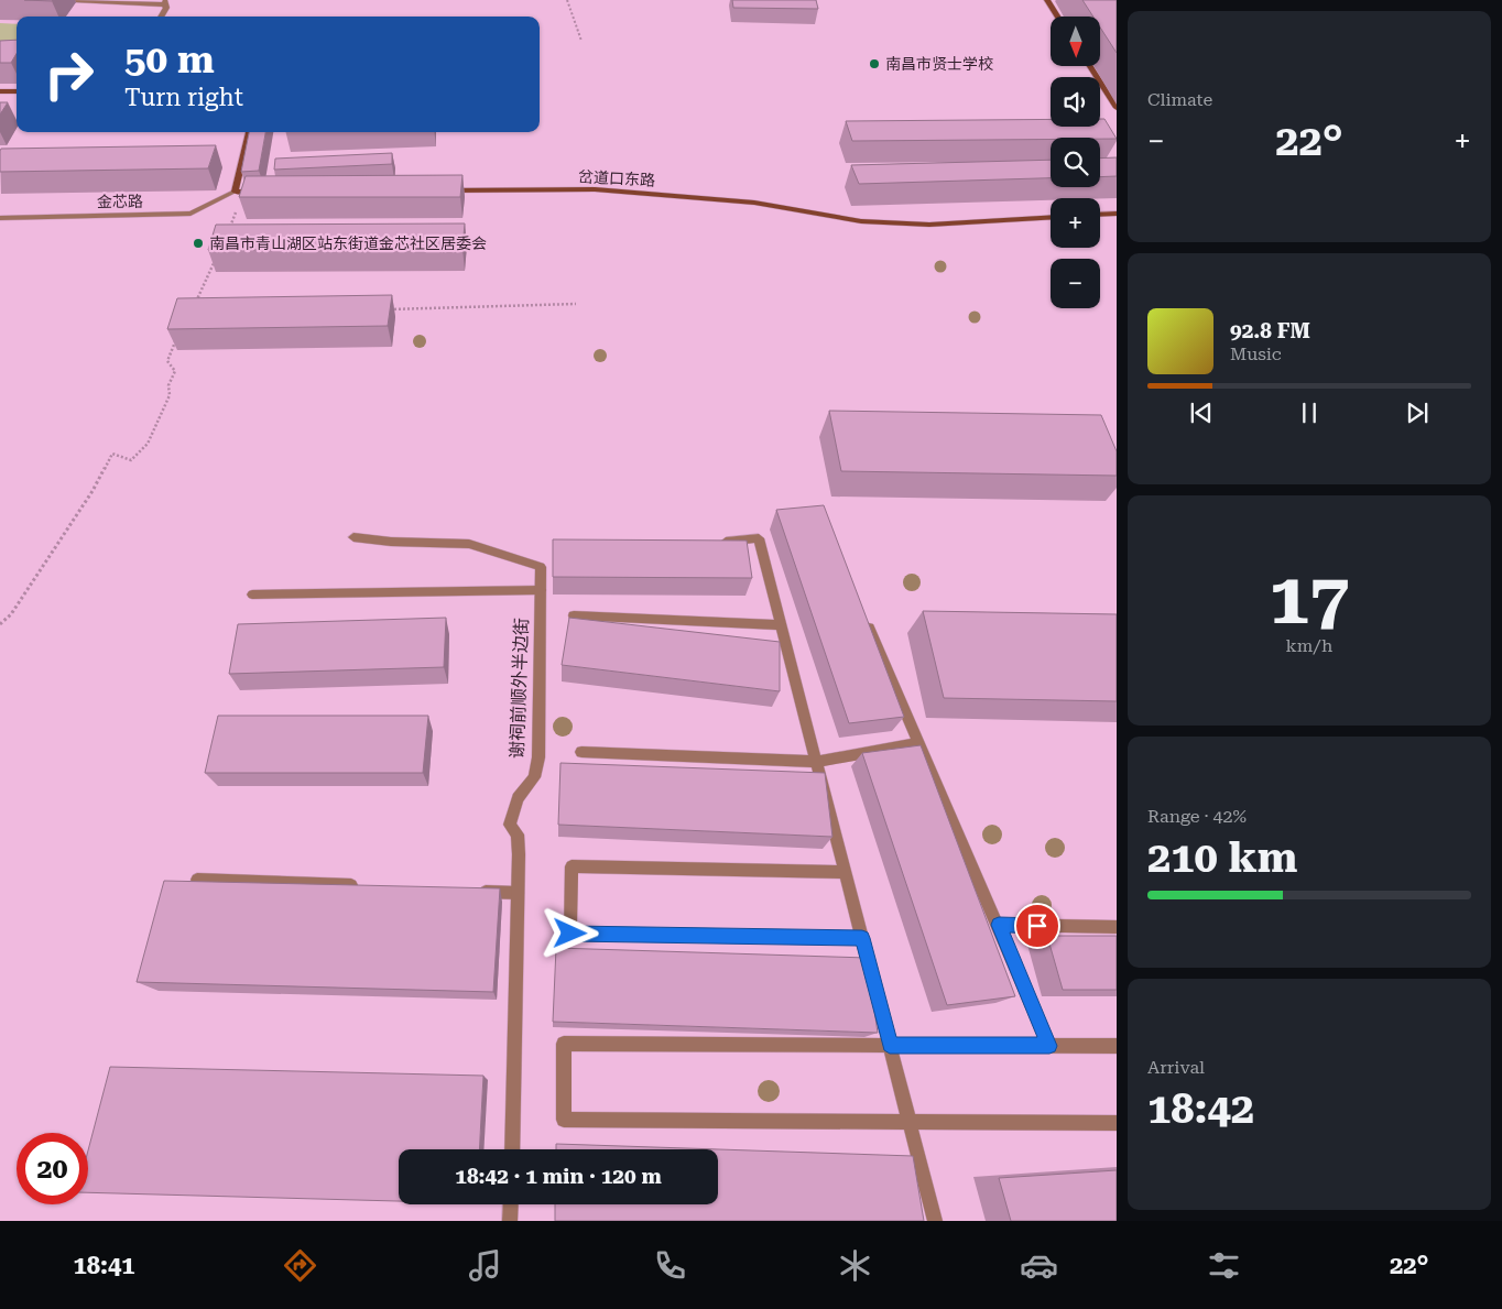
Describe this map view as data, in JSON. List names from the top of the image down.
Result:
{
  "streets": {
    "street": ["岔道口东路", "金芯路", "谢祠前顺外半边街"]
  },
  "places": ["南昌市贤士学校", "南昌市青山湖区站东街道金芯社区居委会"],
  "north": "bottom",
  "page": {
    "tile": [
      "Climate",
      ["17", "km/h"],
      ["Range · 42%", "210 km"],
      ["Arrival", "18:42"]
    ],
    "map_buttons": ["+", "−"],
    "turn": ["50 m", "Turn right"],
    "heat": ["−", "22°", "+"],
    "song": ["92.8 FM", "Music"],
    "limit": "20",
    "trip": "18:42 · 1 min · 120 m",
    "tabs": ["18:41", "22°"]
  }
}
